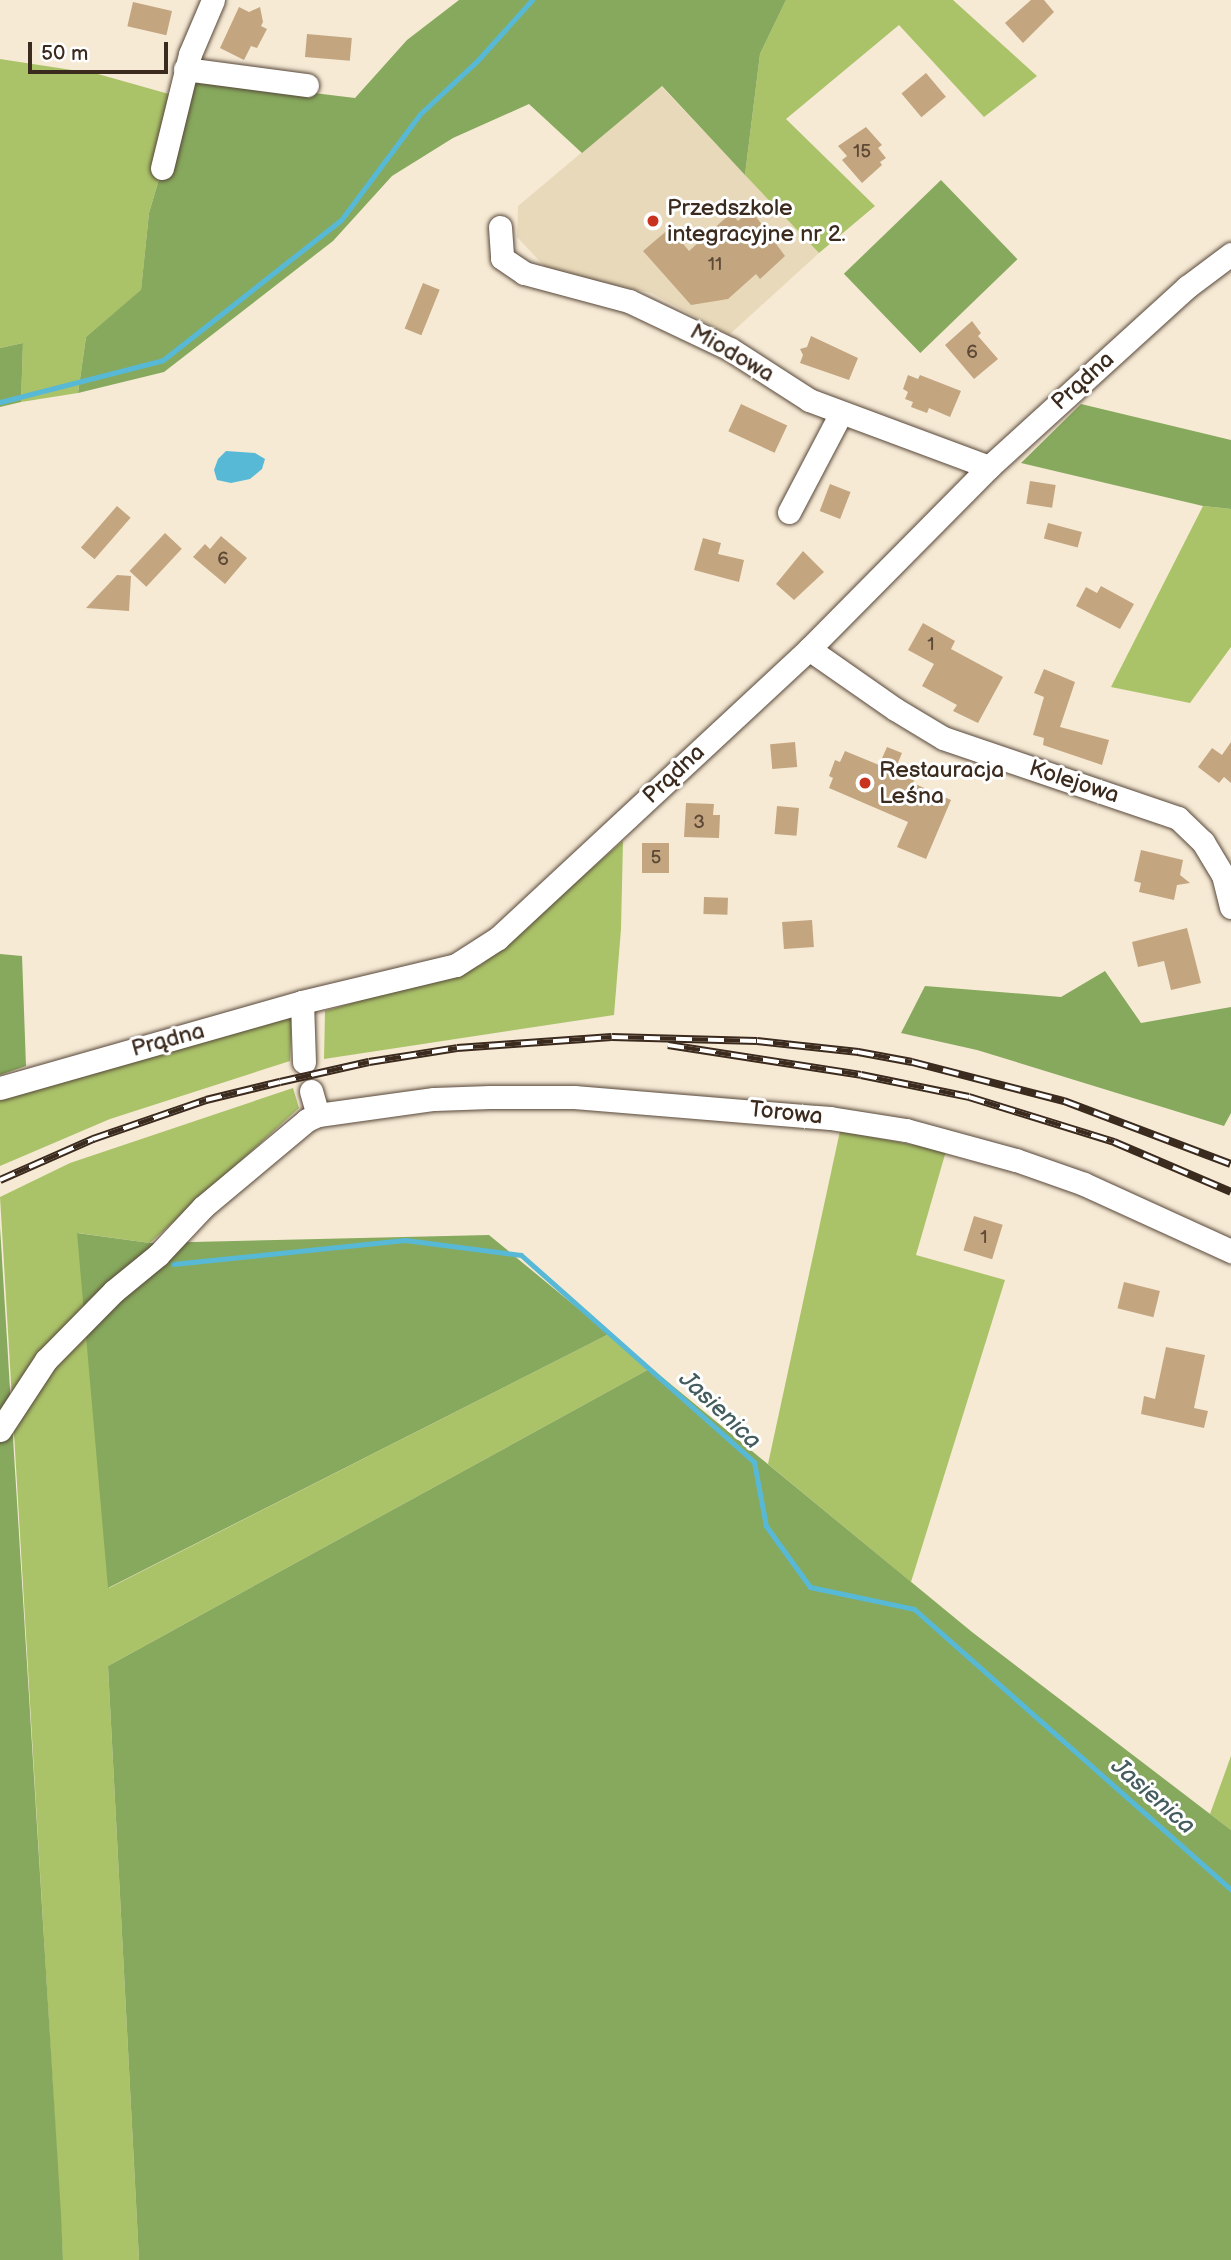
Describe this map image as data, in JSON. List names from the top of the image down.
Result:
{
  "streets": {
    "street": [
      "Miodowa",
      "Prądna",
      "Kolejowa",
      "Torowa"
    ]
  },
  "crossings": [
    ["Miodowa", "Prądna"],
    ["Prądna", "Kolejowa"]
  ],
  "water": ["Jasienica"],
  "places": ["Przedszkole integracyjne nr 2.", "Restauracja Leśna"],
  "house_numbers": [
    "15",
    "11",
    "6",
    "6",
    "1",
    "3",
    "5",
    "1"
  ],
  "scale_bar": "50 m"
}
